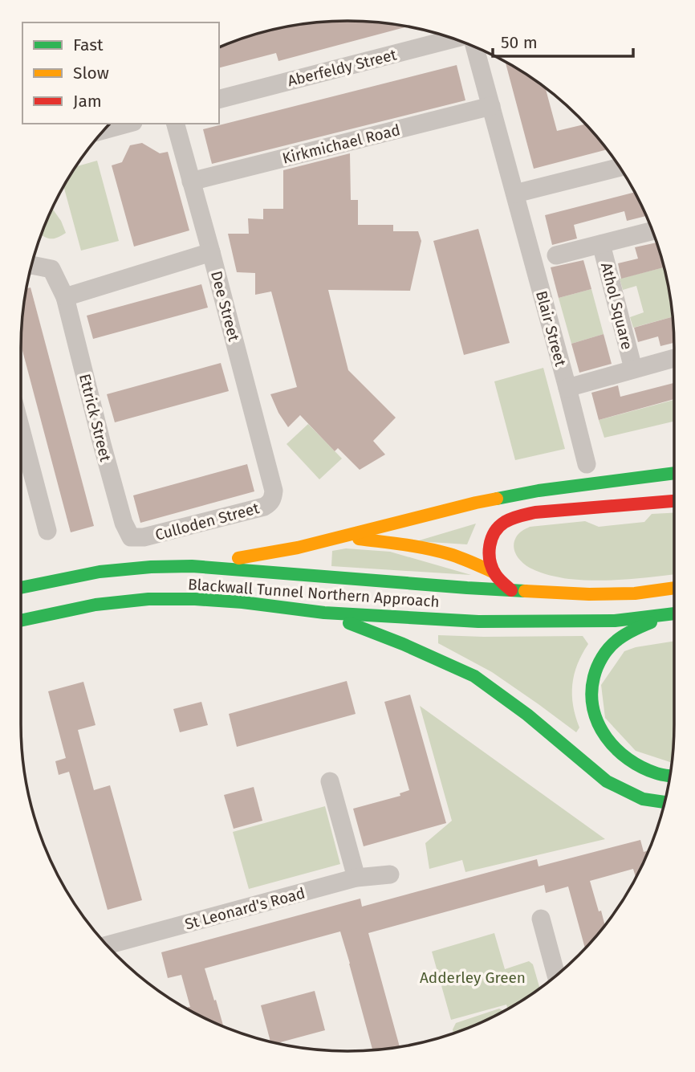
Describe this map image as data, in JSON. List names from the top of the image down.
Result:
{
  "streets": {
    "highway": ["Blackwall Tunnel Northern Approach"],
    "street": [
      "Aberfeldy Street",
      "Kirkmichael Road",
      "Dee Street",
      "Athol Square",
      "Blair Street",
      "Ettrick Street",
      "Culloden Street",
      "St Leonard's Road"
    ]
  },
  "crossings": [
    ["Kirkmichael Road", "Dee Street"],
    ["Kirkmichael Road", "Blair Street"],
    ["Dee Street", "Culloden Street"],
    ["Athol Square", "Blair Street"],
    ["Ettrick Street", "Culloden Street"]
  ],
  "parks": ["Adderley Green"],
  "legend": ["Fast", "Slow", "Jam"],
  "scale_bar": "50 m"
}
